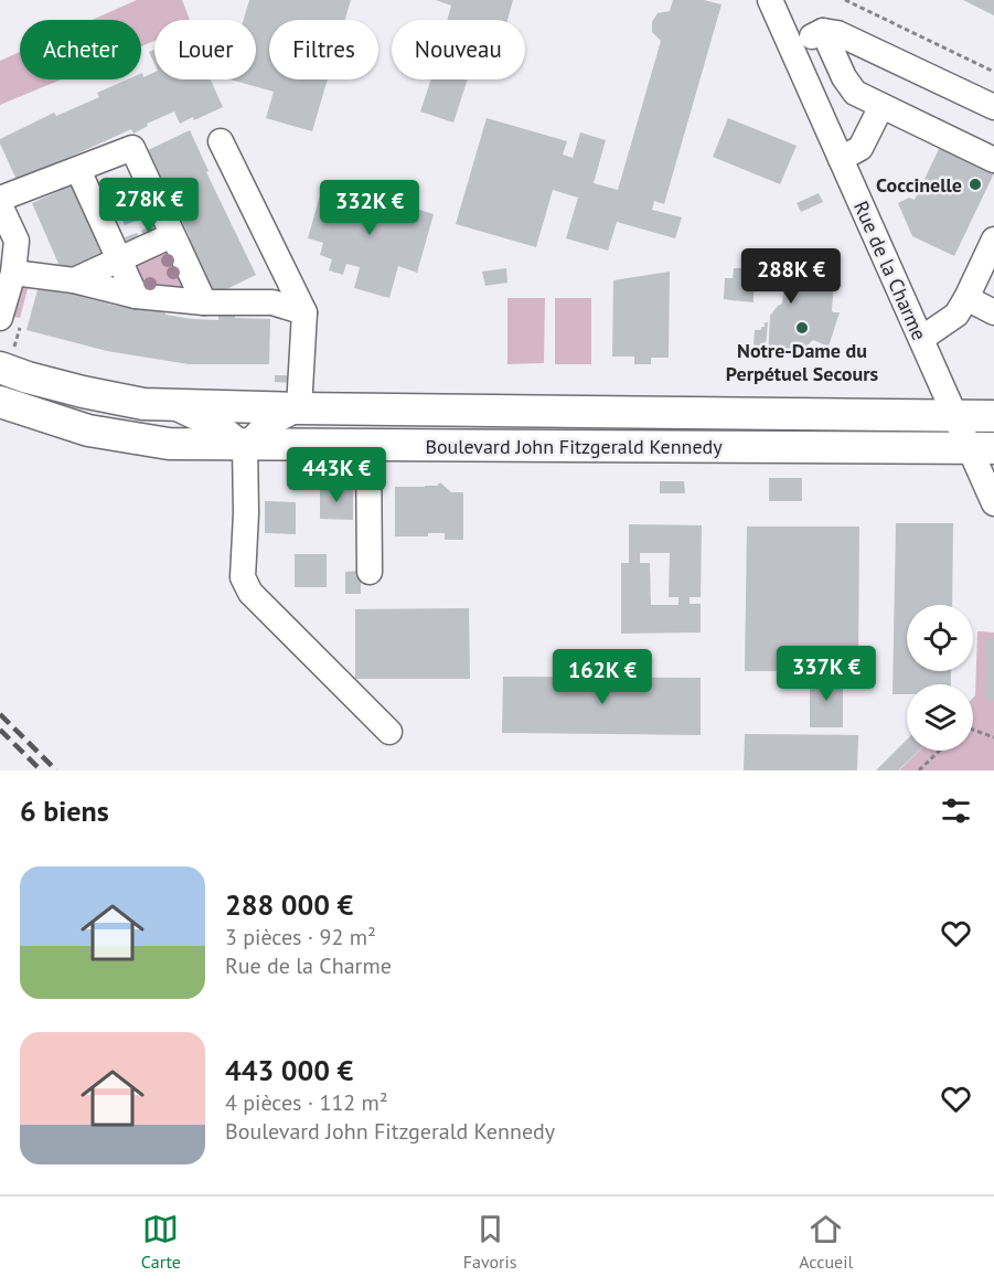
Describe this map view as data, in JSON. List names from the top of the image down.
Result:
{
  "streets": {
    "main road": ["Boulevard John Fitzgerald Kennedy"],
    "street": ["Rue de la Charme"]
  },
  "crossings": [
    ["Rue de la Charme", "Boulevard John Fitzgerald Kennedy"]
  ],
  "places": ["Coccinelle", "Notre-Dame du Perpétuel Secours"],
  "page": {
    "chip": [
      "Acheter",
      "Louer",
      "Filtres",
      "Nouveau"
    ],
    "price": [
      "278K €",
      "332K €",
      "288K €",
      "443K €",
      "337K €",
      "162K €"
    ],
    "heading": "6 biens",
    "list": [
      {
        "name": "288 000 €",
        "note": "3 pièces · 92 m² · Rue de la Charme"
      },
      {
        "name": "443 000 €",
        "note": "4 pièces · 112 m² · Boulevard John Fitzgerald Kennedy"
      }
    ],
    "tabs": ["Carte", "Favoris", "Accueil"]
  }
}
